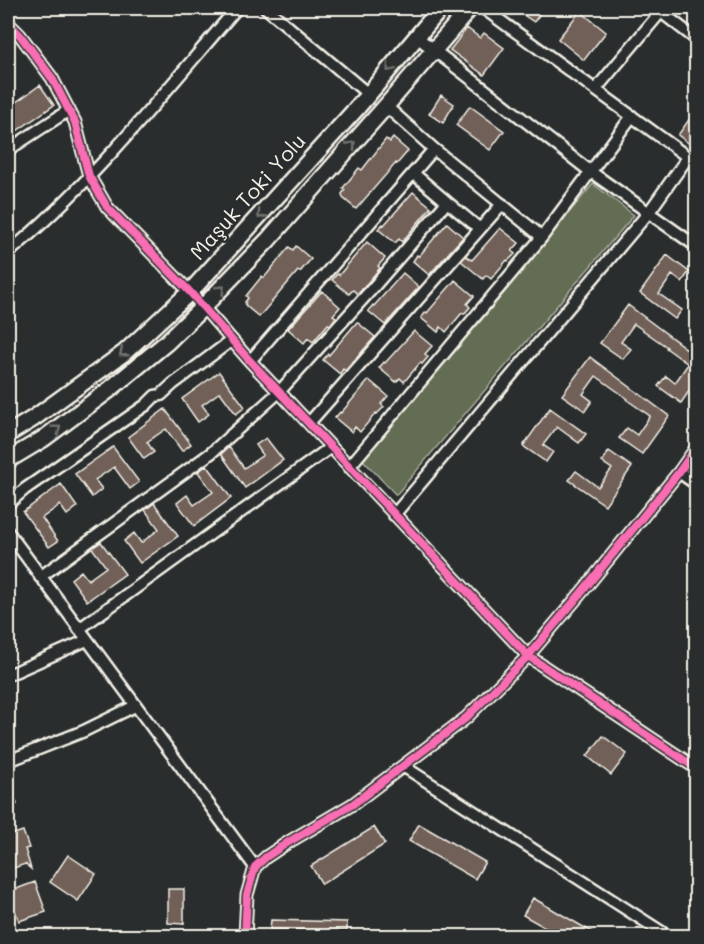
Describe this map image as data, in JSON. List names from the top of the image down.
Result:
{
  "streets": {
    "main road": ["Maşuk Toki Yolu"]
  }
}
